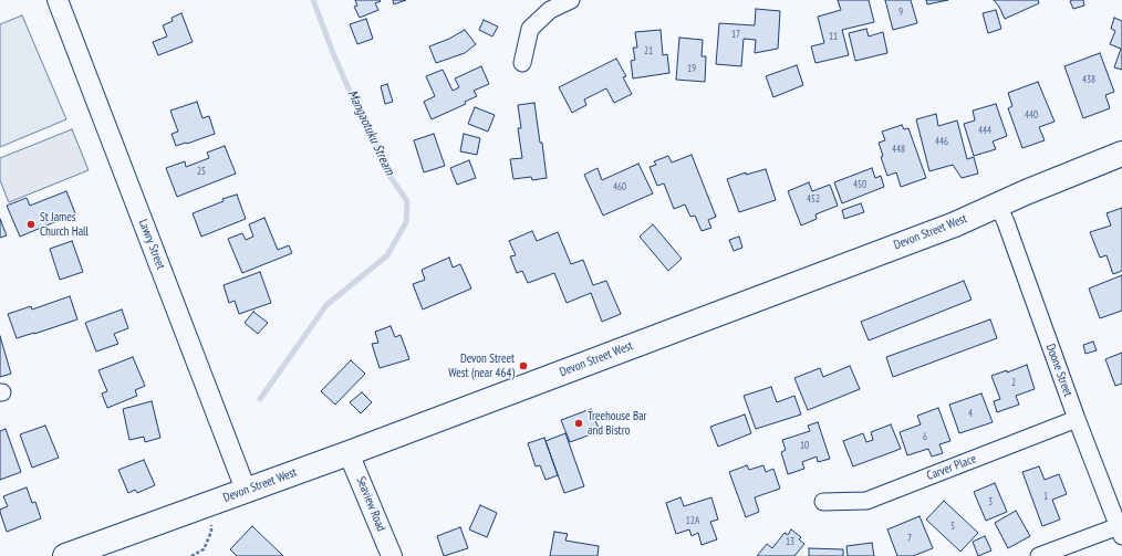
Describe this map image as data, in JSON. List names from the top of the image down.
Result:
{
  "streets": {
    "main road": ["Devon Street West"],
    "street": [
      "Lawry Street",
      "Doone Street",
      "Carver Place",
      "Seaview Road"
    ]
  },
  "crossings": [
    ["Devon Street West", "Lawry Street"],
    ["Devon Street West", "Doone Street"],
    ["Devon Street West", "Seaview Road"],
    ["Doone Street", "Carver Place"]
  ],
  "water": ["Mangaotuku Stream"],
  "places": ["St James Church Hall", "Devon Street West (near 464)", "Treehouse Bar and Bistro"],
  "house_numbers": [
    "9",
    "17",
    "11",
    "21",
    "19",
    "438",
    "440",
    "444",
    "446",
    "448",
    "25",
    "450",
    "460",
    "452",
    "2",
    "4",
    "6",
    "10",
    "1",
    "3",
    "12A",
    "5",
    "7",
    "13"
  ]
}
